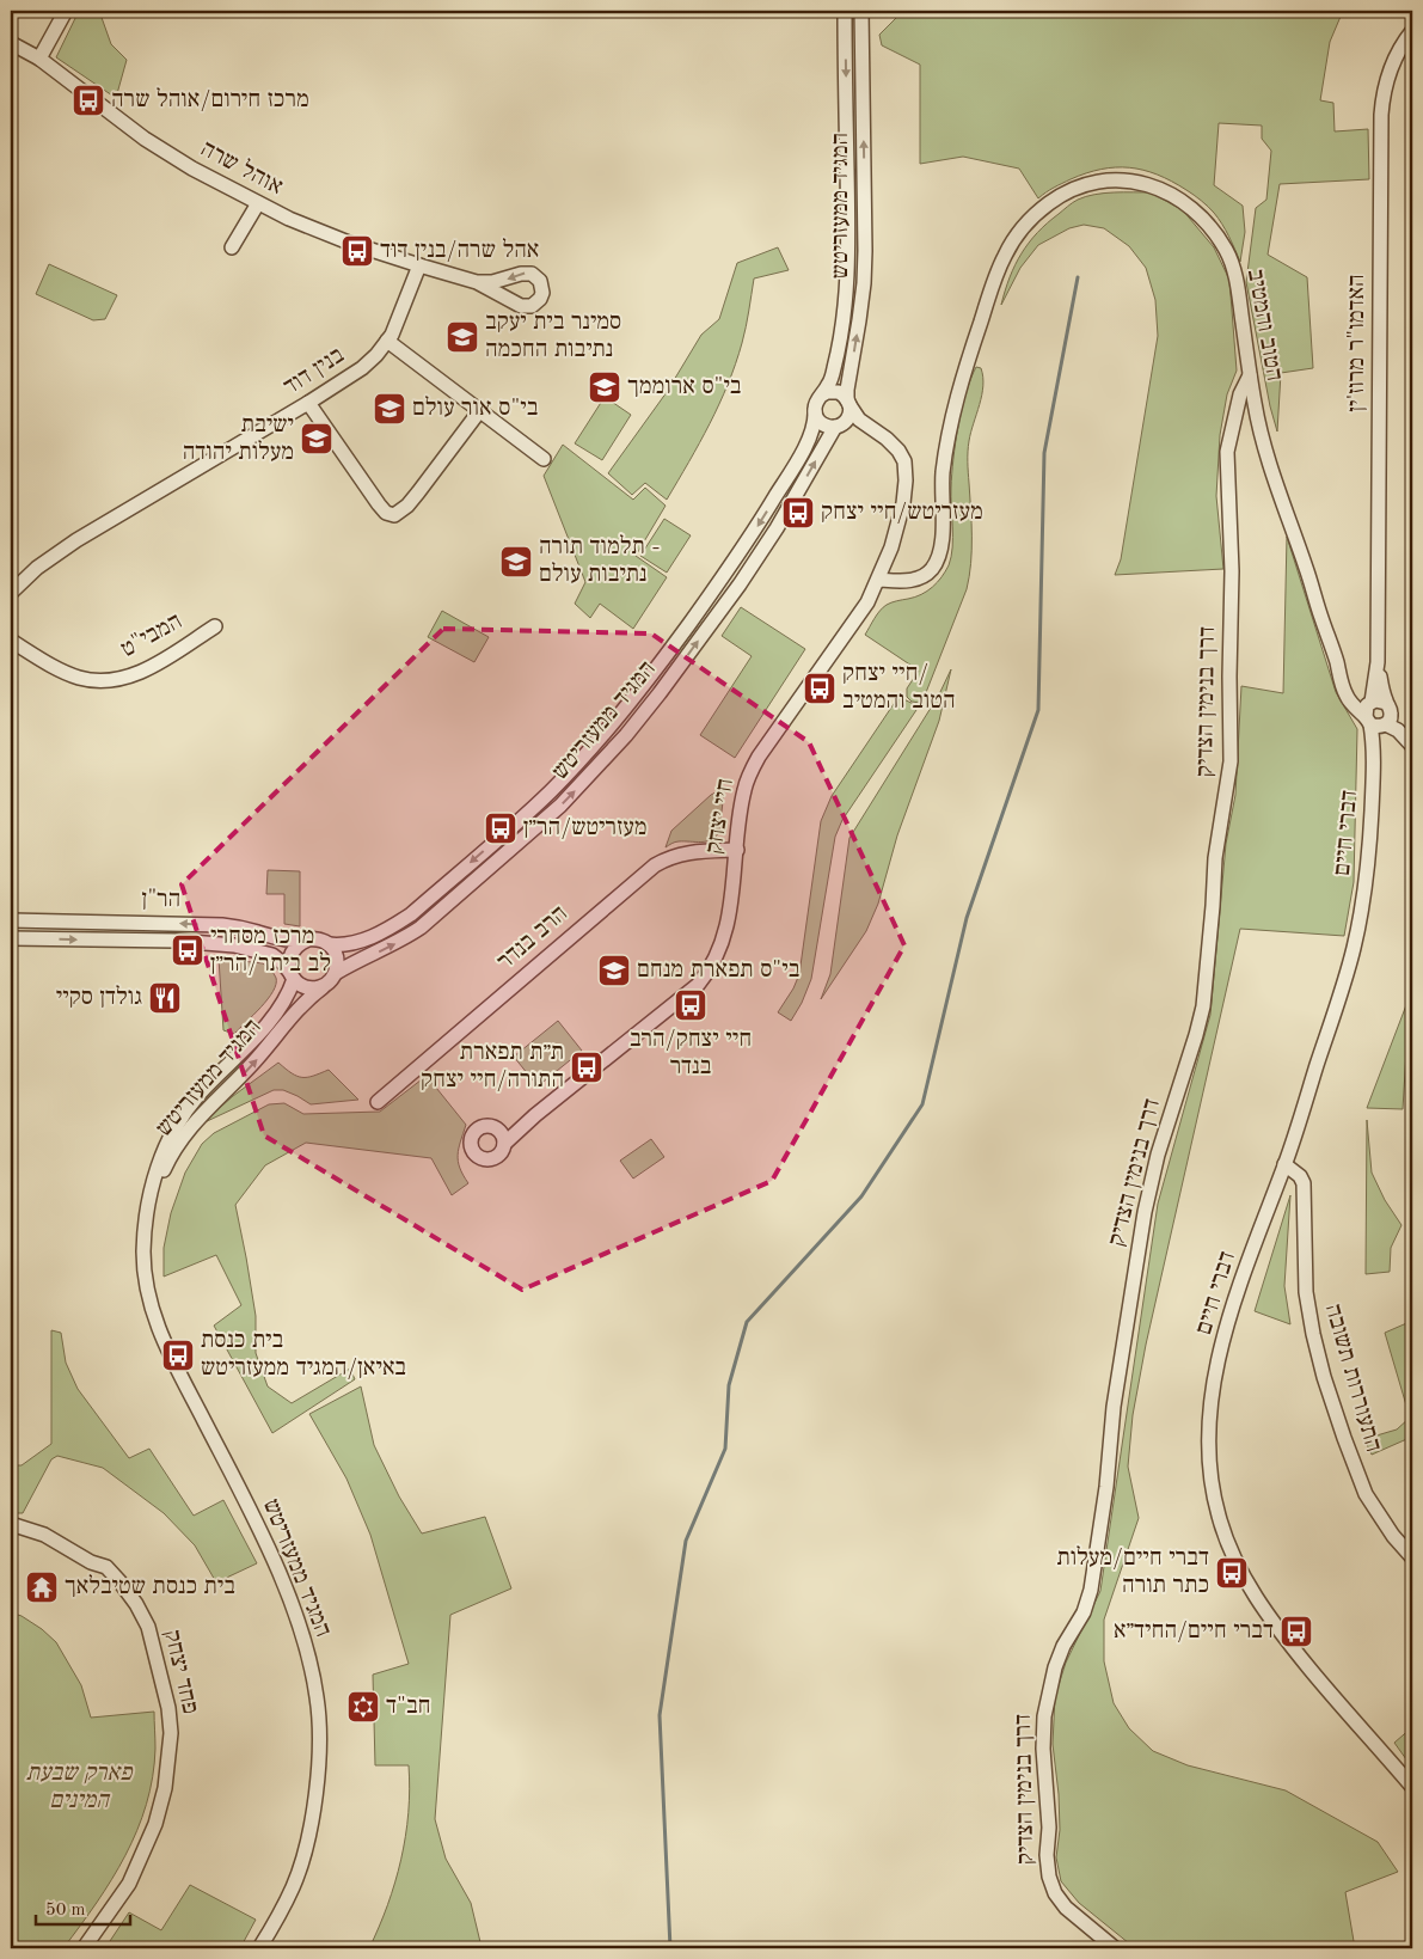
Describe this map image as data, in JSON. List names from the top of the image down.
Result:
{
  "streets": {
    "street": [
      "אוהל שרה",
      "המגיד ממעזריטש",
      "הטוב והמטיב",
      "האדמו\"ר מרוז'ין",
      "בנין דוד",
      "המבי\"ט",
      "דרך בנימין הצדיק",
      "חיי יצחק",
      "דברי חיים",
      "הר\"ן",
      "הרב בנדר",
      "התעוררות תשובה",
      "פחד יצחק"
    ]
  },
  "crossings": [
    ["אוהל שרה", "בנין דוד"],
    ["המגיד ממעזריטש", "חיי יצחק"],
    ["המגיד ממעזריטש", "הר\"ן"],
    ["הטוב והמטיב", "האדמו\"ר מרוז'ין"],
    ["הטוב והמטיב", "דרך בנימין הצדיק"],
    ["הטוב והמטיב", "חיי יצחק"],
    ["הטוב והמטיב", "דברי חיים"],
    ["האדמו\"ר מרוז'ין", "דברי חיים"],
    ["חיי יצחק", "הרב בנדר"],
    ["דברי חיים", "התעוררות תשובה"]
  ],
  "parks": ["פארק שבעת המינים"],
  "places": {
    "bus stop": [
      "מרכז חירום/אוהל שרה",
      "אהל שרה/בנין דוד",
      "מעזריטש/חיי יצחק",
      "חיי יצחק/ הטוב והמטיב",
      "מעזריטש/הר״ן",
      "מרכז מסחרי לב ביתר/הר״ן",
      "חיי יצחק/הרב בנדר",
      "ת״ת תפארת התורה/חיי יצחק",
      "בית כנסת באיאן/המגיד ממעזריטש",
      "דברי חיים/מעלות כתר תורה",
      "דברי חיים/החיד״א"
    ],
    "school or university": [
      "סמינר בית יעקב נתיבות החכמה",
      "בי\"ס ארוממך",
      "בי\"ס אור עולם",
      "ישיבת מעלות יהודה",
      "תלמוד תורה - נתיבות עולם",
      "בי\"ס תפארת מנחם"
    ],
    "restaurant": ["גולדן סקיי"],
    "temple": ["בית כנסת שטיבלאך"],
    "synagogue": ["חב\"ד"]
  },
  "scale_bar": "50 m"
}
